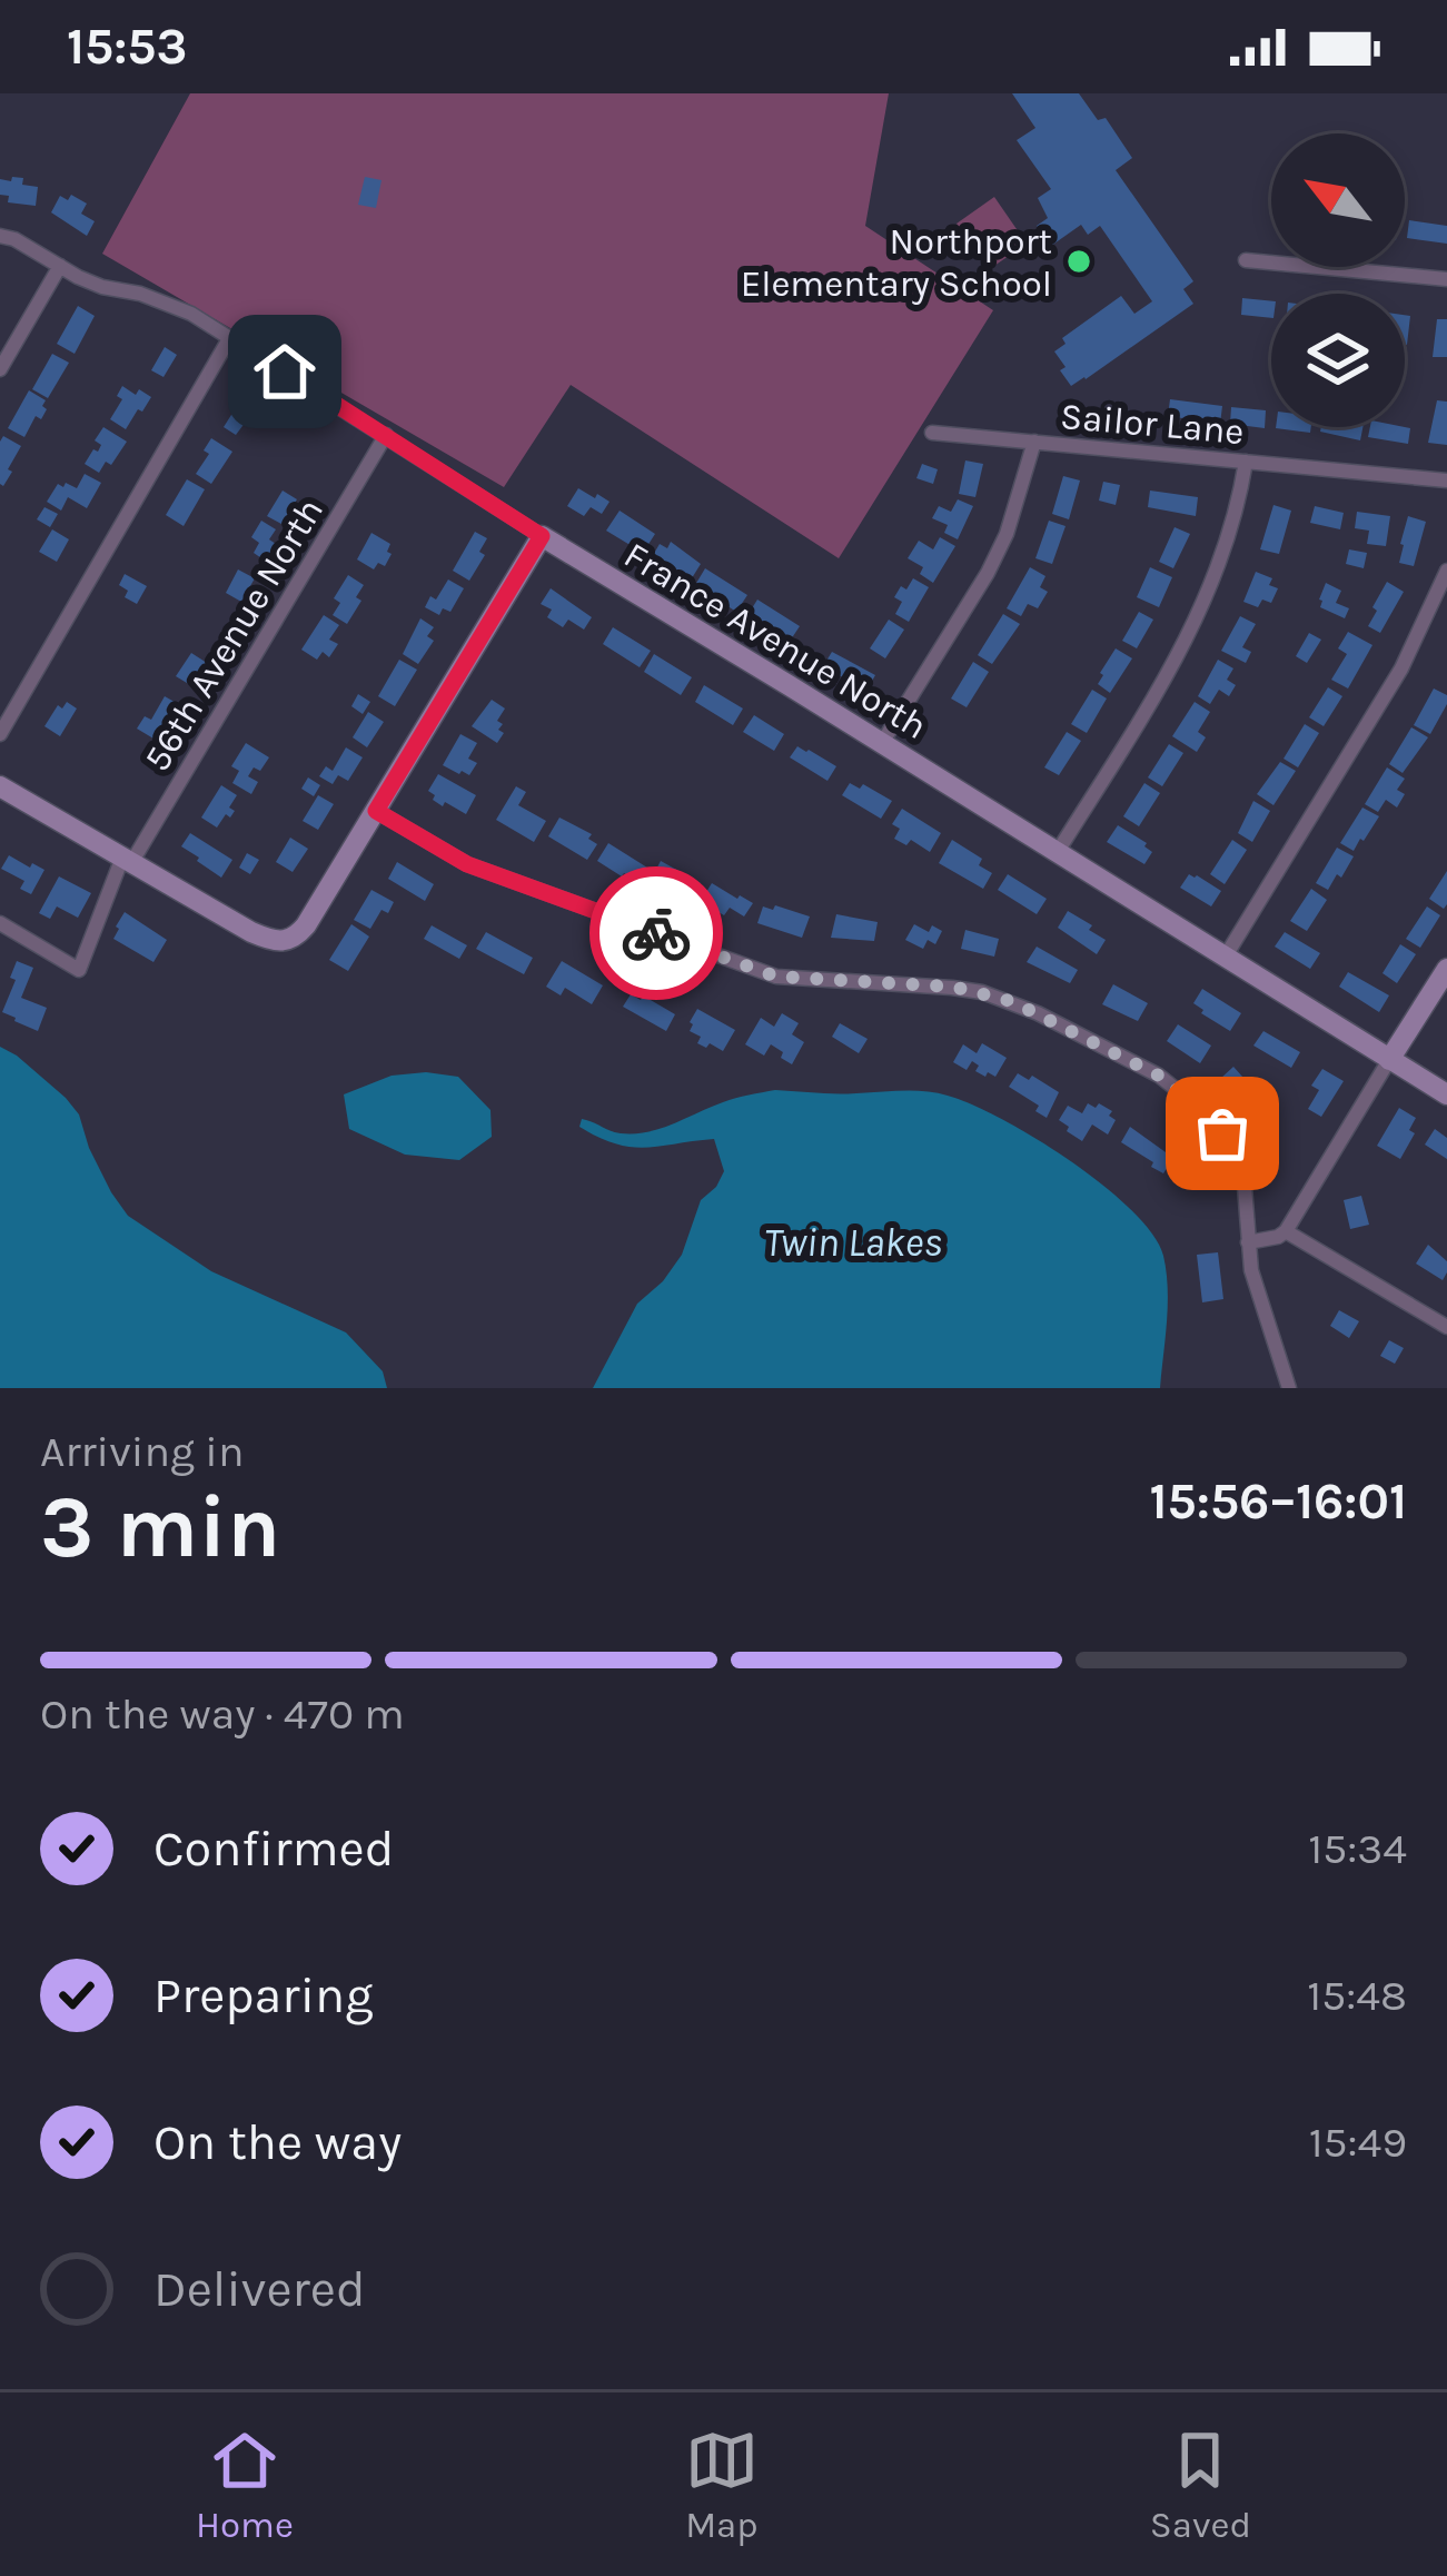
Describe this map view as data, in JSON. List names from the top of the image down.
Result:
{
  "streets": {
    "street": ["Sailor Lane", "56th Avenue North", "France Avenue North"]
  },
  "crossings": [
    ["56th Avenue North", "France Avenue North"]
  ],
  "water": ["Twin Lakes"],
  "places": ["Northport Elementary School"],
  "north": "top left",
  "page": {
    "status": "15:53",
    "heading": ["3 min", "Arriving in", "15:56–16:01"],
    "bar": "On the way · 470 m",
    "list": [
      ["Confirmed", "15:34"],
      ["Preparing", "15:48"],
      ["On the way", "15:49"],
      "Delivered"
    ],
    "tabs": ["Home", "Map", "Saved"]
  }
}
